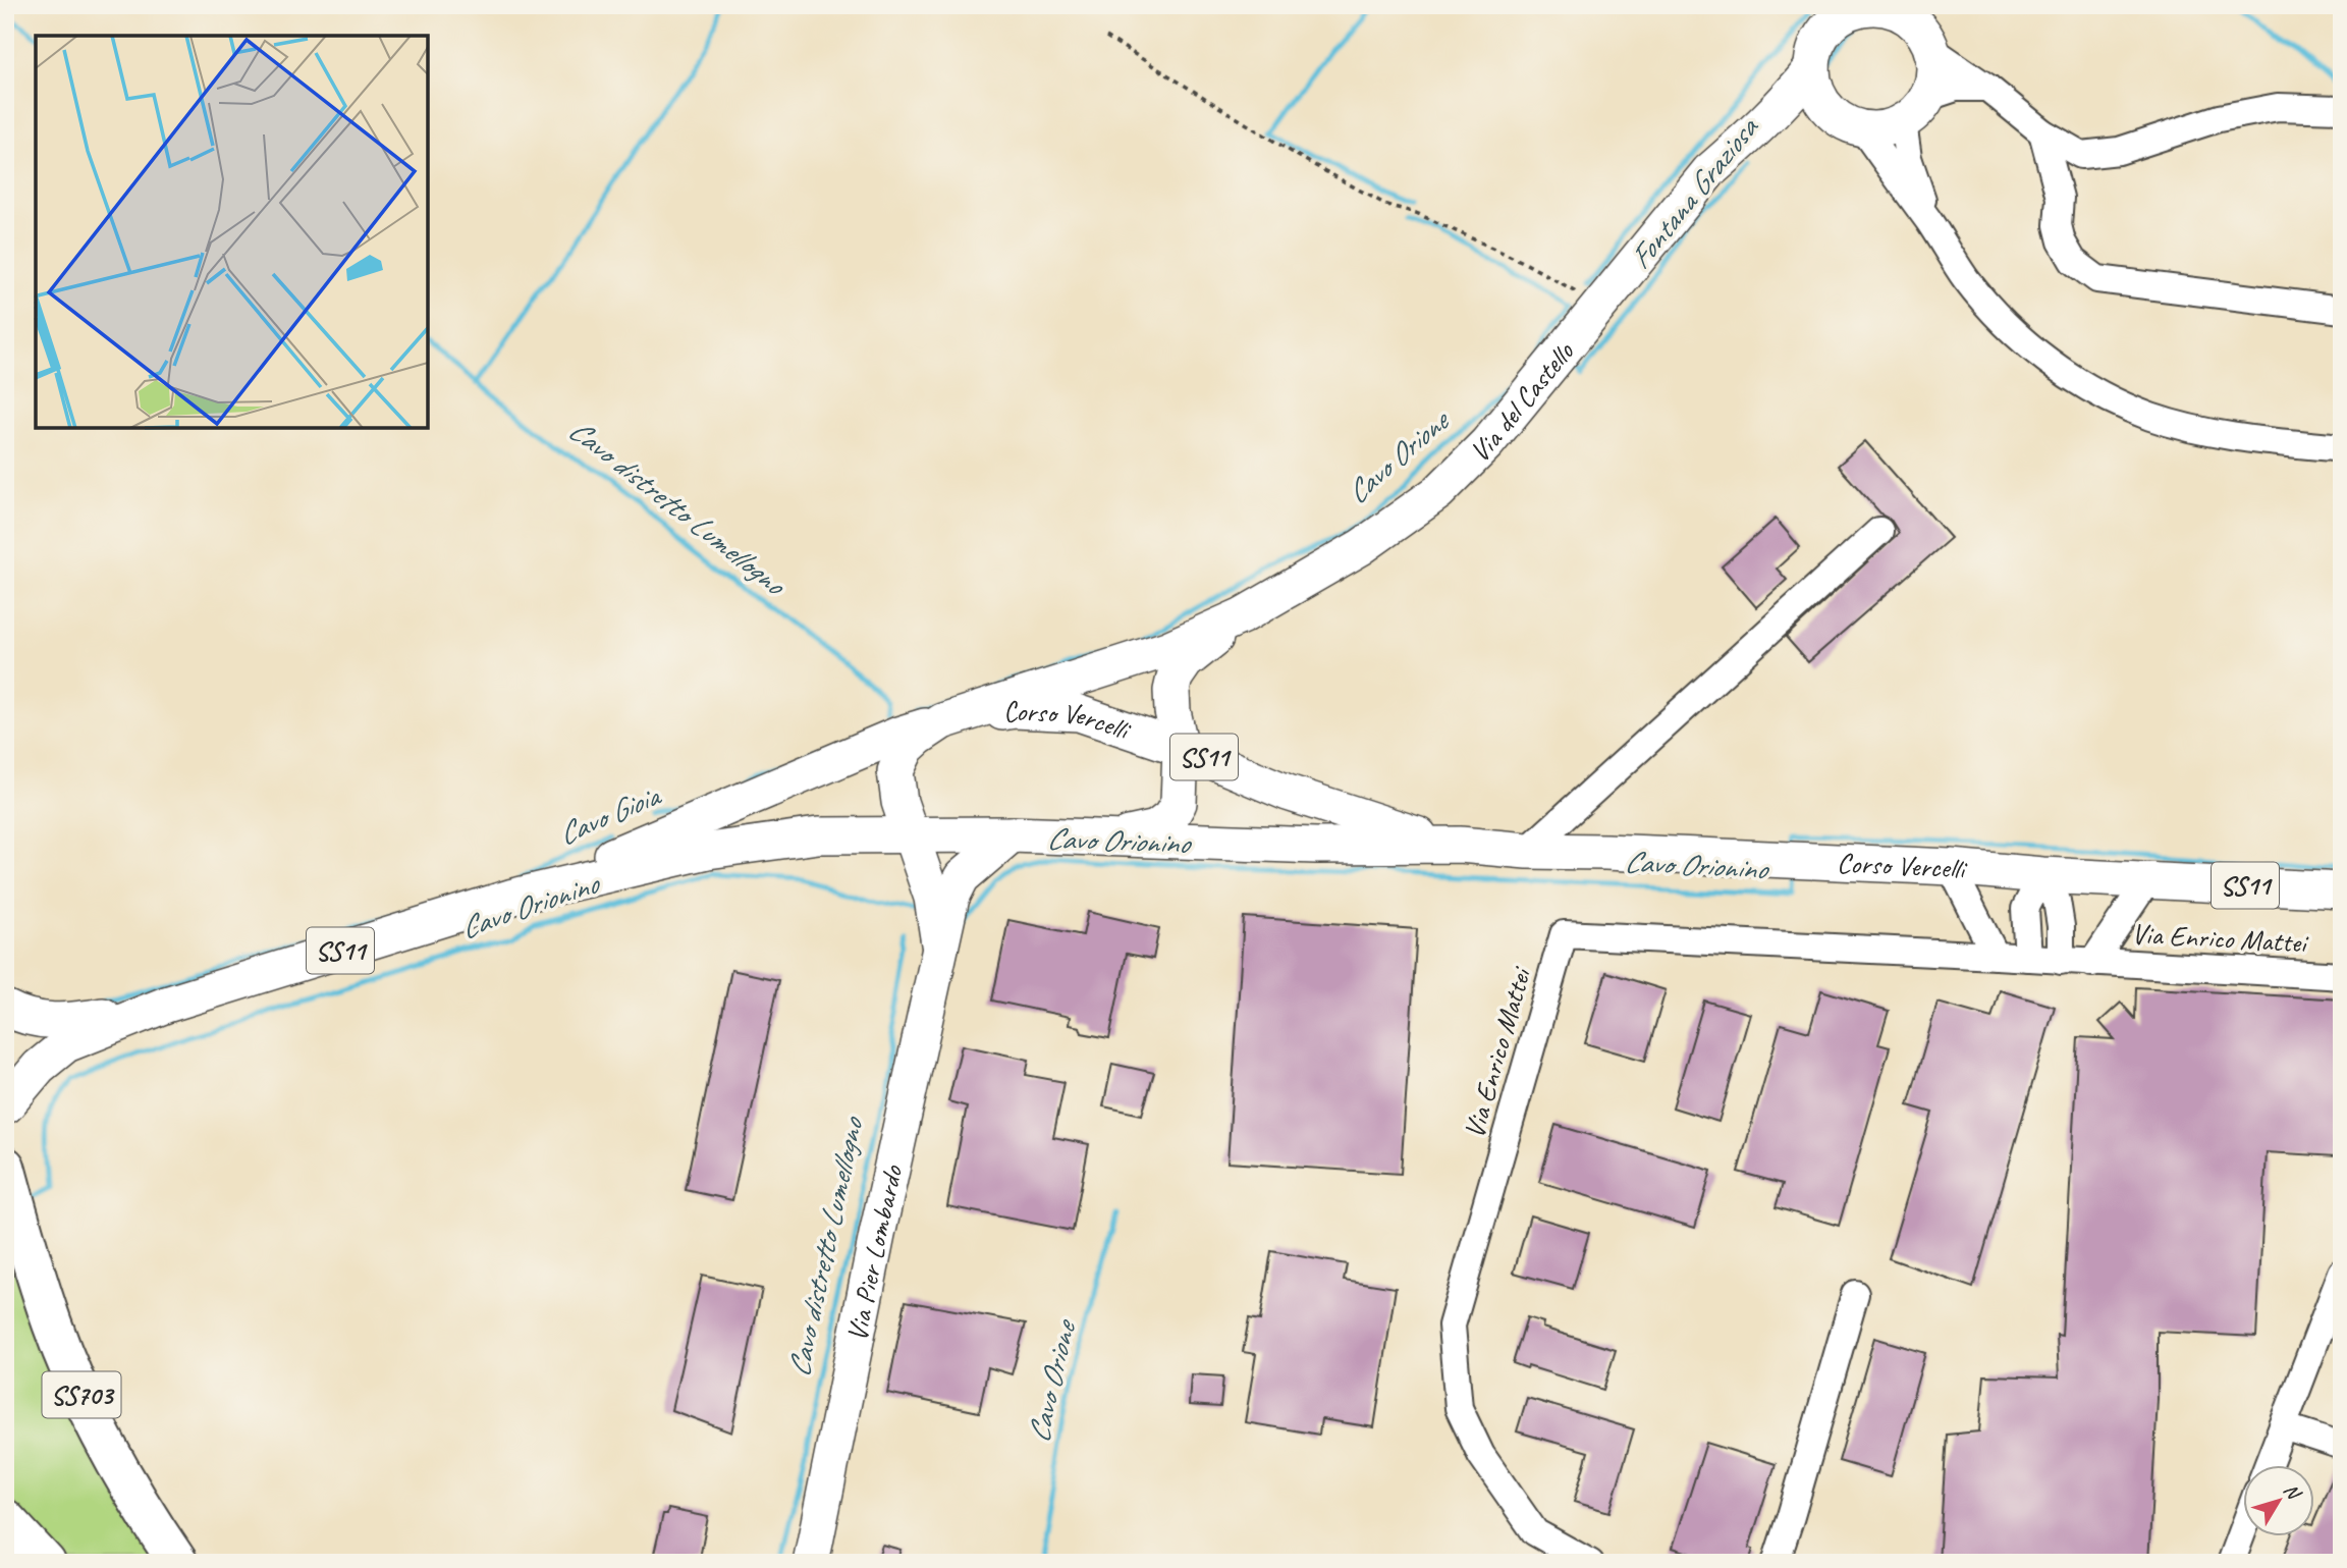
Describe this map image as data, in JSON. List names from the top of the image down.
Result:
{
  "streets": {
    "highway": ["SS703"],
    "main road": [
      "Via del Castello",
      "Corso Vercelli",
      "SS11",
      "Via Pier Lombardo"
    ],
    "street": ["Via Enrico Mattei"]
  },
  "crossings": [
    ["Via del Castello", "Corso Vercelli"],
    ["Via del Castello", "Via Pier Lombardo"],
    ["Corso Vercelli", "Via Enrico Mattei"],
    ["Corso Vercelli", "Via Pier Lombardo"]
  ],
  "water": [
    "Fontana Graziosa",
    "Cavo Orione",
    "Cavo distretto Lumellogno",
    "Cavo Gioia",
    "Cavo Orionino"
  ],
  "north": "top right"
}
